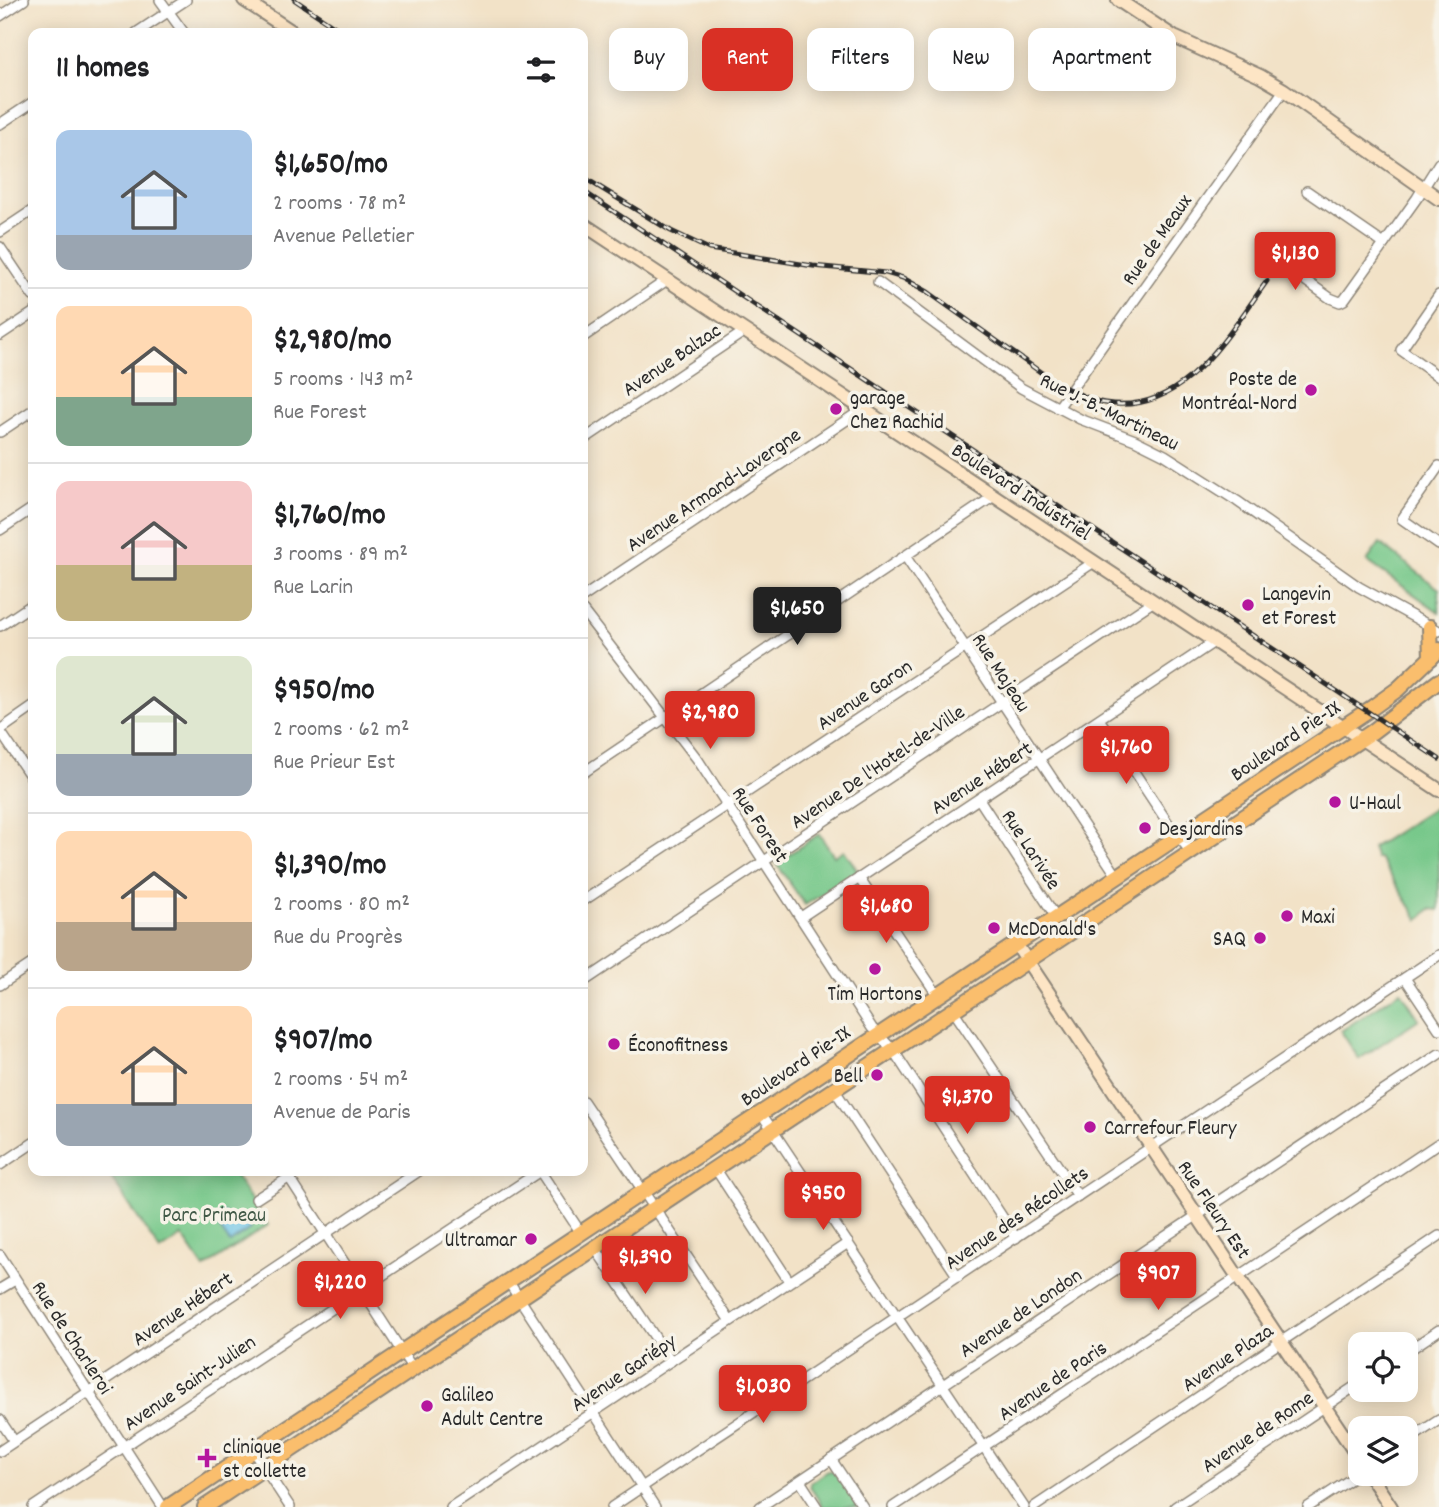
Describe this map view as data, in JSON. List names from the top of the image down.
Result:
{
  "streets": {
    "main road": ["Boulevard Pie-IX"],
    "street": [
      "Rue de Meaux",
      "Avenue Balzac",
      "Rue J.-B.-Martineau",
      "Avenue Armand-Lavergne",
      "Boulevard Industriel",
      "Rue Majeau",
      "Avenue Garon",
      "Avenue De l'Hotel-de-Ville",
      "Avenue Hébert",
      "Rue Forest",
      "Rue Larivée",
      "Rue Fleury Est",
      "Avenue des Récollets",
      "Avenue de London",
      "Rue de Charleroi",
      "Avenue Plaza",
      "Avenue Gariépy",
      "Avenue de Paris",
      "Avenue Saint-Julien",
      "Avenue de Rome"
    ]
  },
  "crossings": [
    ["Rue de Meaux", "Rue J.-B.-Martineau"],
    ["Avenue Balzac", "Boulevard Industriel"],
    ["Avenue Armand-Lavergne", "Boulevard Industriel"],
    ["Boulevard Industriel", "Avenue Garon"],
    ["Boulevard Industriel", "Boulevard Pie-IX"],
    ["Boulevard Industriel", "Avenue De l'Hotel-de-Ville"],
    ["Boulevard Industriel", "Avenue Hébert"],
    ["Rue Majeau", "Avenue Garon"],
    ["Rue Majeau", "Boulevard Pie-IX"],
    ["Rue Majeau", "Avenue De l'Hotel-de-Ville"],
    ["Rue Majeau", "Avenue Hébert"],
    ["Avenue Garon", "Rue Forest"],
    ["Boulevard Pie-IX", "Rue Forest"],
    ["Boulevard Pie-IX", "Rue Larivée"],
    ["Boulevard Pie-IX", "Rue Fleury Est"],
    ["Boulevard Pie-IX", "Rue de Charleroi"],
    ["Avenue De l'Hotel-de-Ville", "Rue Forest"],
    ["Avenue Hébert", "Rue Forest"],
    ["Avenue Hébert", "Rue Larivée"],
    ["Avenue Hébert", "Rue de Charleroi"],
    ["Rue Forest", "Avenue des Récollets"],
    ["Rue Fleury Est", "Avenue des Récollets"],
    ["Rue Fleury Est", "Avenue de London"],
    ["Rue Fleury Est", "Avenue Plaza"],
    ["Rue Fleury Est", "Avenue de Paris"],
    ["Rue Fleury Est", "Avenue de Rome"],
    ["Rue de Charleroi", "Avenue Saint-Julien"]
  ],
  "parks": ["Parc Primeau"],
  "places": {
    "other": [
      "Poste de Montréal-Nord",
      "garage Chez Rachid",
      "Langevin et Forest",
      "U-Haul",
      "Desjardins",
      "Maxi",
      "McDonald's",
      "SAQ",
      "Tim Hortons",
      "Éconofitness",
      "Bell",
      "Carrefour Fleury",
      "Ultramar",
      "Galileo Adult Centre"
    ],
    "health": ["clinique st collette"]
  },
  "page": {
    "chip": [
      "Buy",
      "Rent",
      "Filters",
      "New",
      "Apartment"
    ],
    "heading": "11 homes",
    "list": [
      {
        "name": "$1,650/mo",
        "note": "2 rooms · 78 m² · Avenue Pelletier"
      },
      {
        "name": "$2,980/mo",
        "note": "5 rooms · 143 m² · Rue Forest"
      },
      {
        "name": "$1,760/mo",
        "note": "3 rooms · 89 m² · Rue Larin"
      },
      {
        "name": "$950/mo",
        "note": "2 rooms · 62 m² · Rue Prieur Est"
      },
      {
        "name": "$1,390/mo",
        "note": "2 rooms · 80 m² · Rue du Progrès"
      },
      {
        "name": "$907/mo",
        "note": "2 rooms · 54 m² · Avenue de Paris"
      }
    ],
    "price": [
      "$1,130",
      "$1,650",
      "$2,980",
      "$1,760",
      "$1,680",
      "$1,370",
      "$950",
      "$1,390",
      "$907",
      "$1,220",
      "$1,030"
    ]
  }
}
